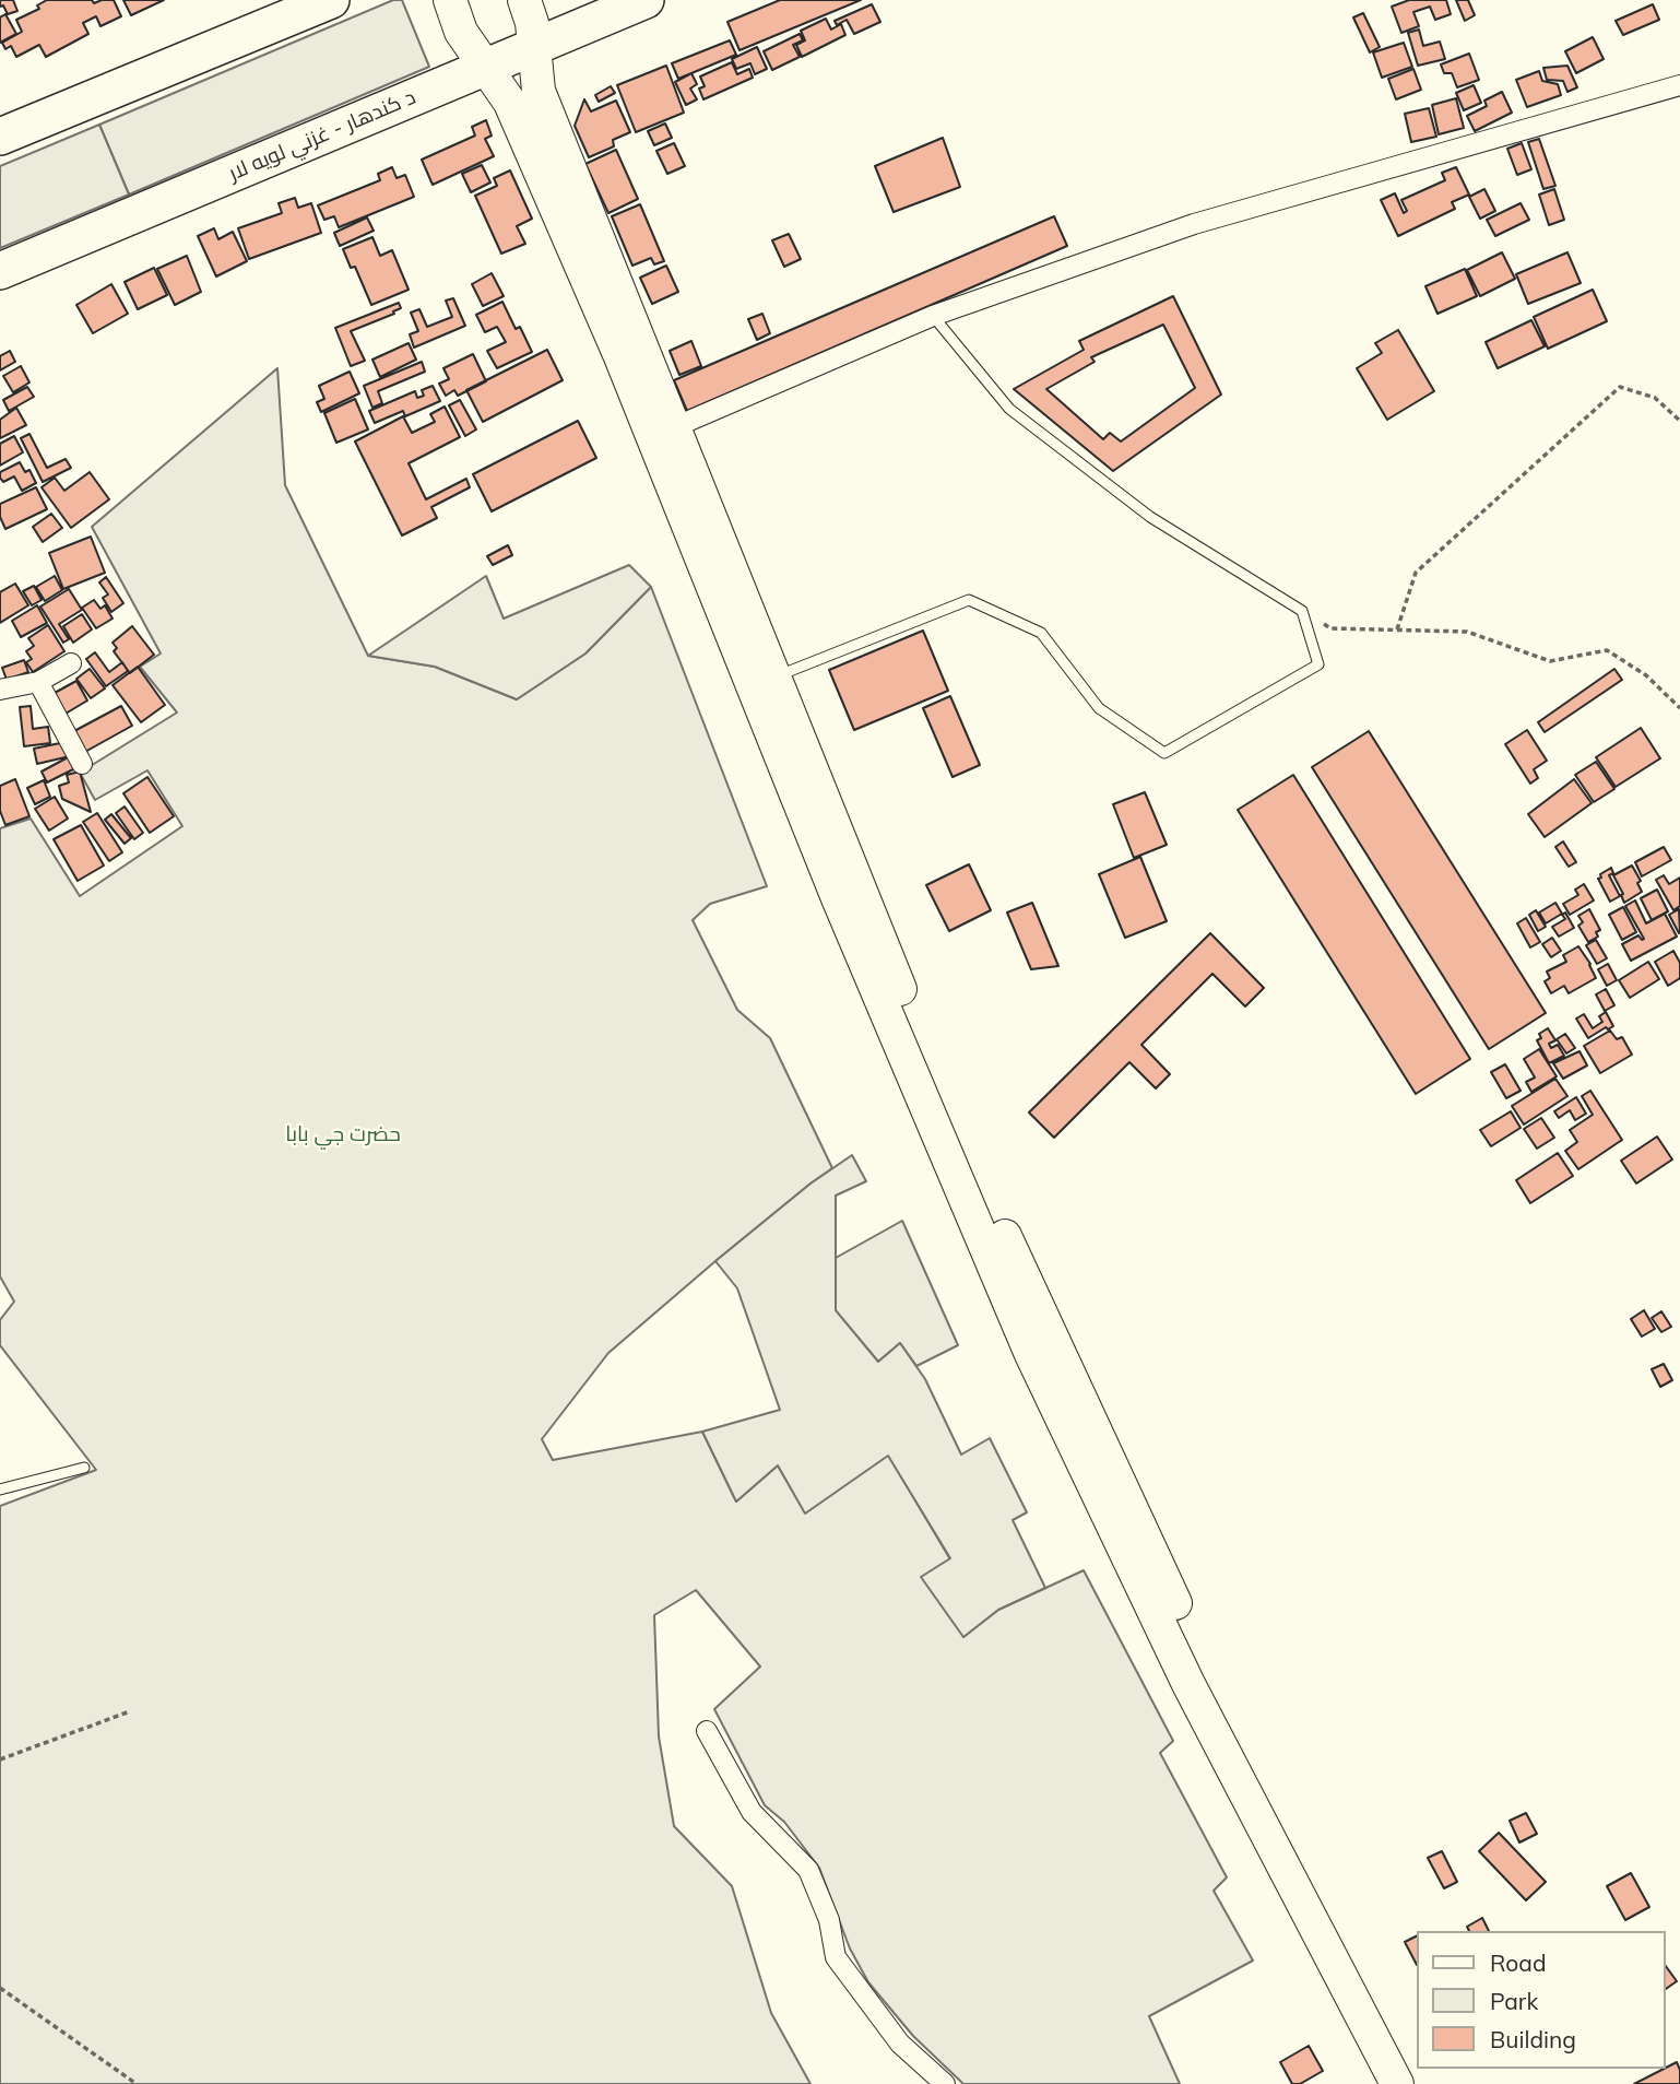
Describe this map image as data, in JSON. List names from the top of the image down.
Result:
{
  "streets": {
    "highway": ["د کندهار - غزني لويه لار"]
  },
  "parks": ["حضرت جي بابا"],
  "legend": ["Road", "Park", "Building"]
}
